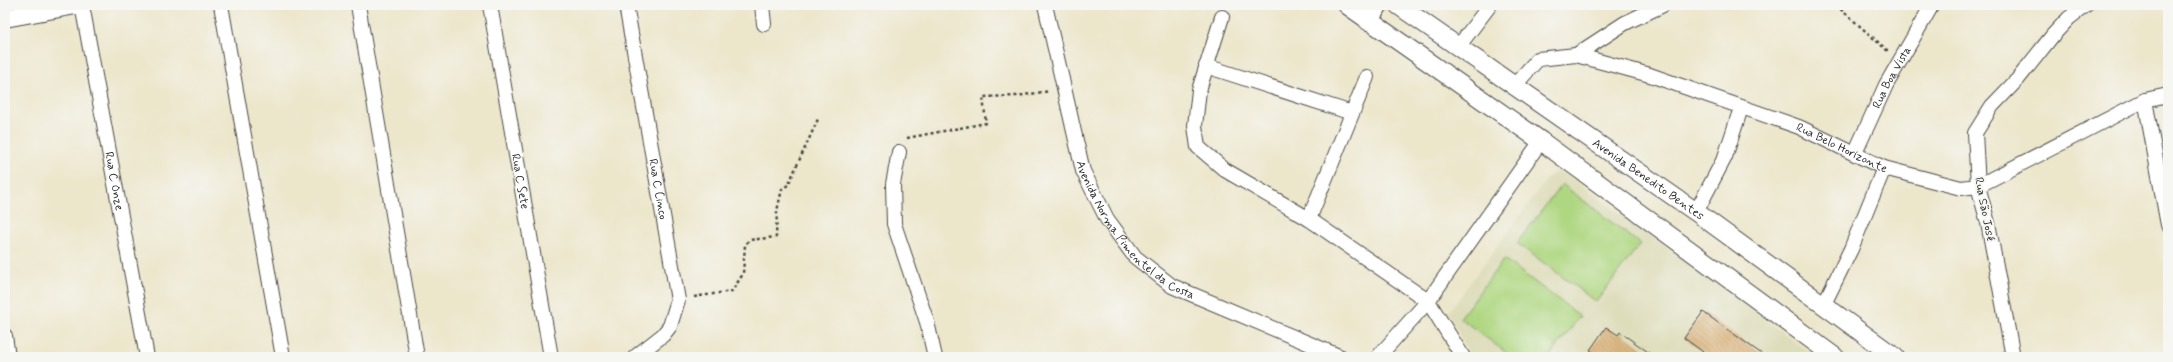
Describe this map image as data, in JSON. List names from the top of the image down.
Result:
{
  "streets": {
    "street": [
      "Rua Boa Vista",
      "Rua Belo Horizonte",
      "Avenida Benedito Bentes",
      "Rua C Onze",
      "Rua C Sete",
      "Rua C Cinco",
      "Rua São José",
      "Avenida Norma Pimentel da Costa"
    ]
  },
  "crossings": [
    ["Rua Boa Vista", "Rua Belo Horizonte"],
    ["Rua Belo Horizonte", "Avenida Benedito Bentes"],
    ["Rua Belo Horizonte", "Rua São José"]
  ]
}
